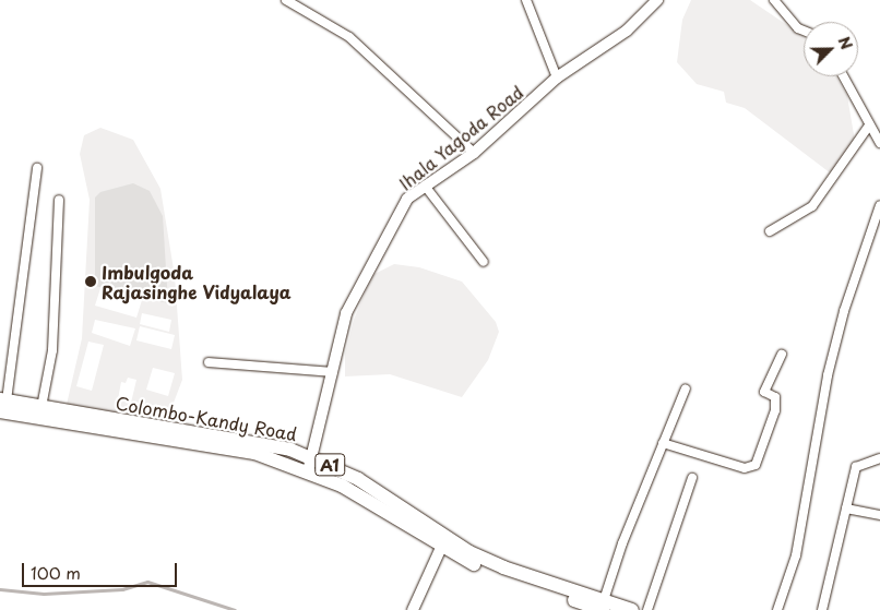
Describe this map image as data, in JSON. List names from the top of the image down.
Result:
{
  "streets": {
    "highway": ["Colombo-Kandy Road", "A1"],
    "street": ["Ihala Yagoda Road"]
  },
  "crossings": [
    ["Ihala Yagoda Road", "Colombo-Kandy Road"]
  ],
  "places": ["Imbulgoda Rajasinghe Vidyalaya"],
  "scale_bar": "100 m",
  "north": "top right"
}
